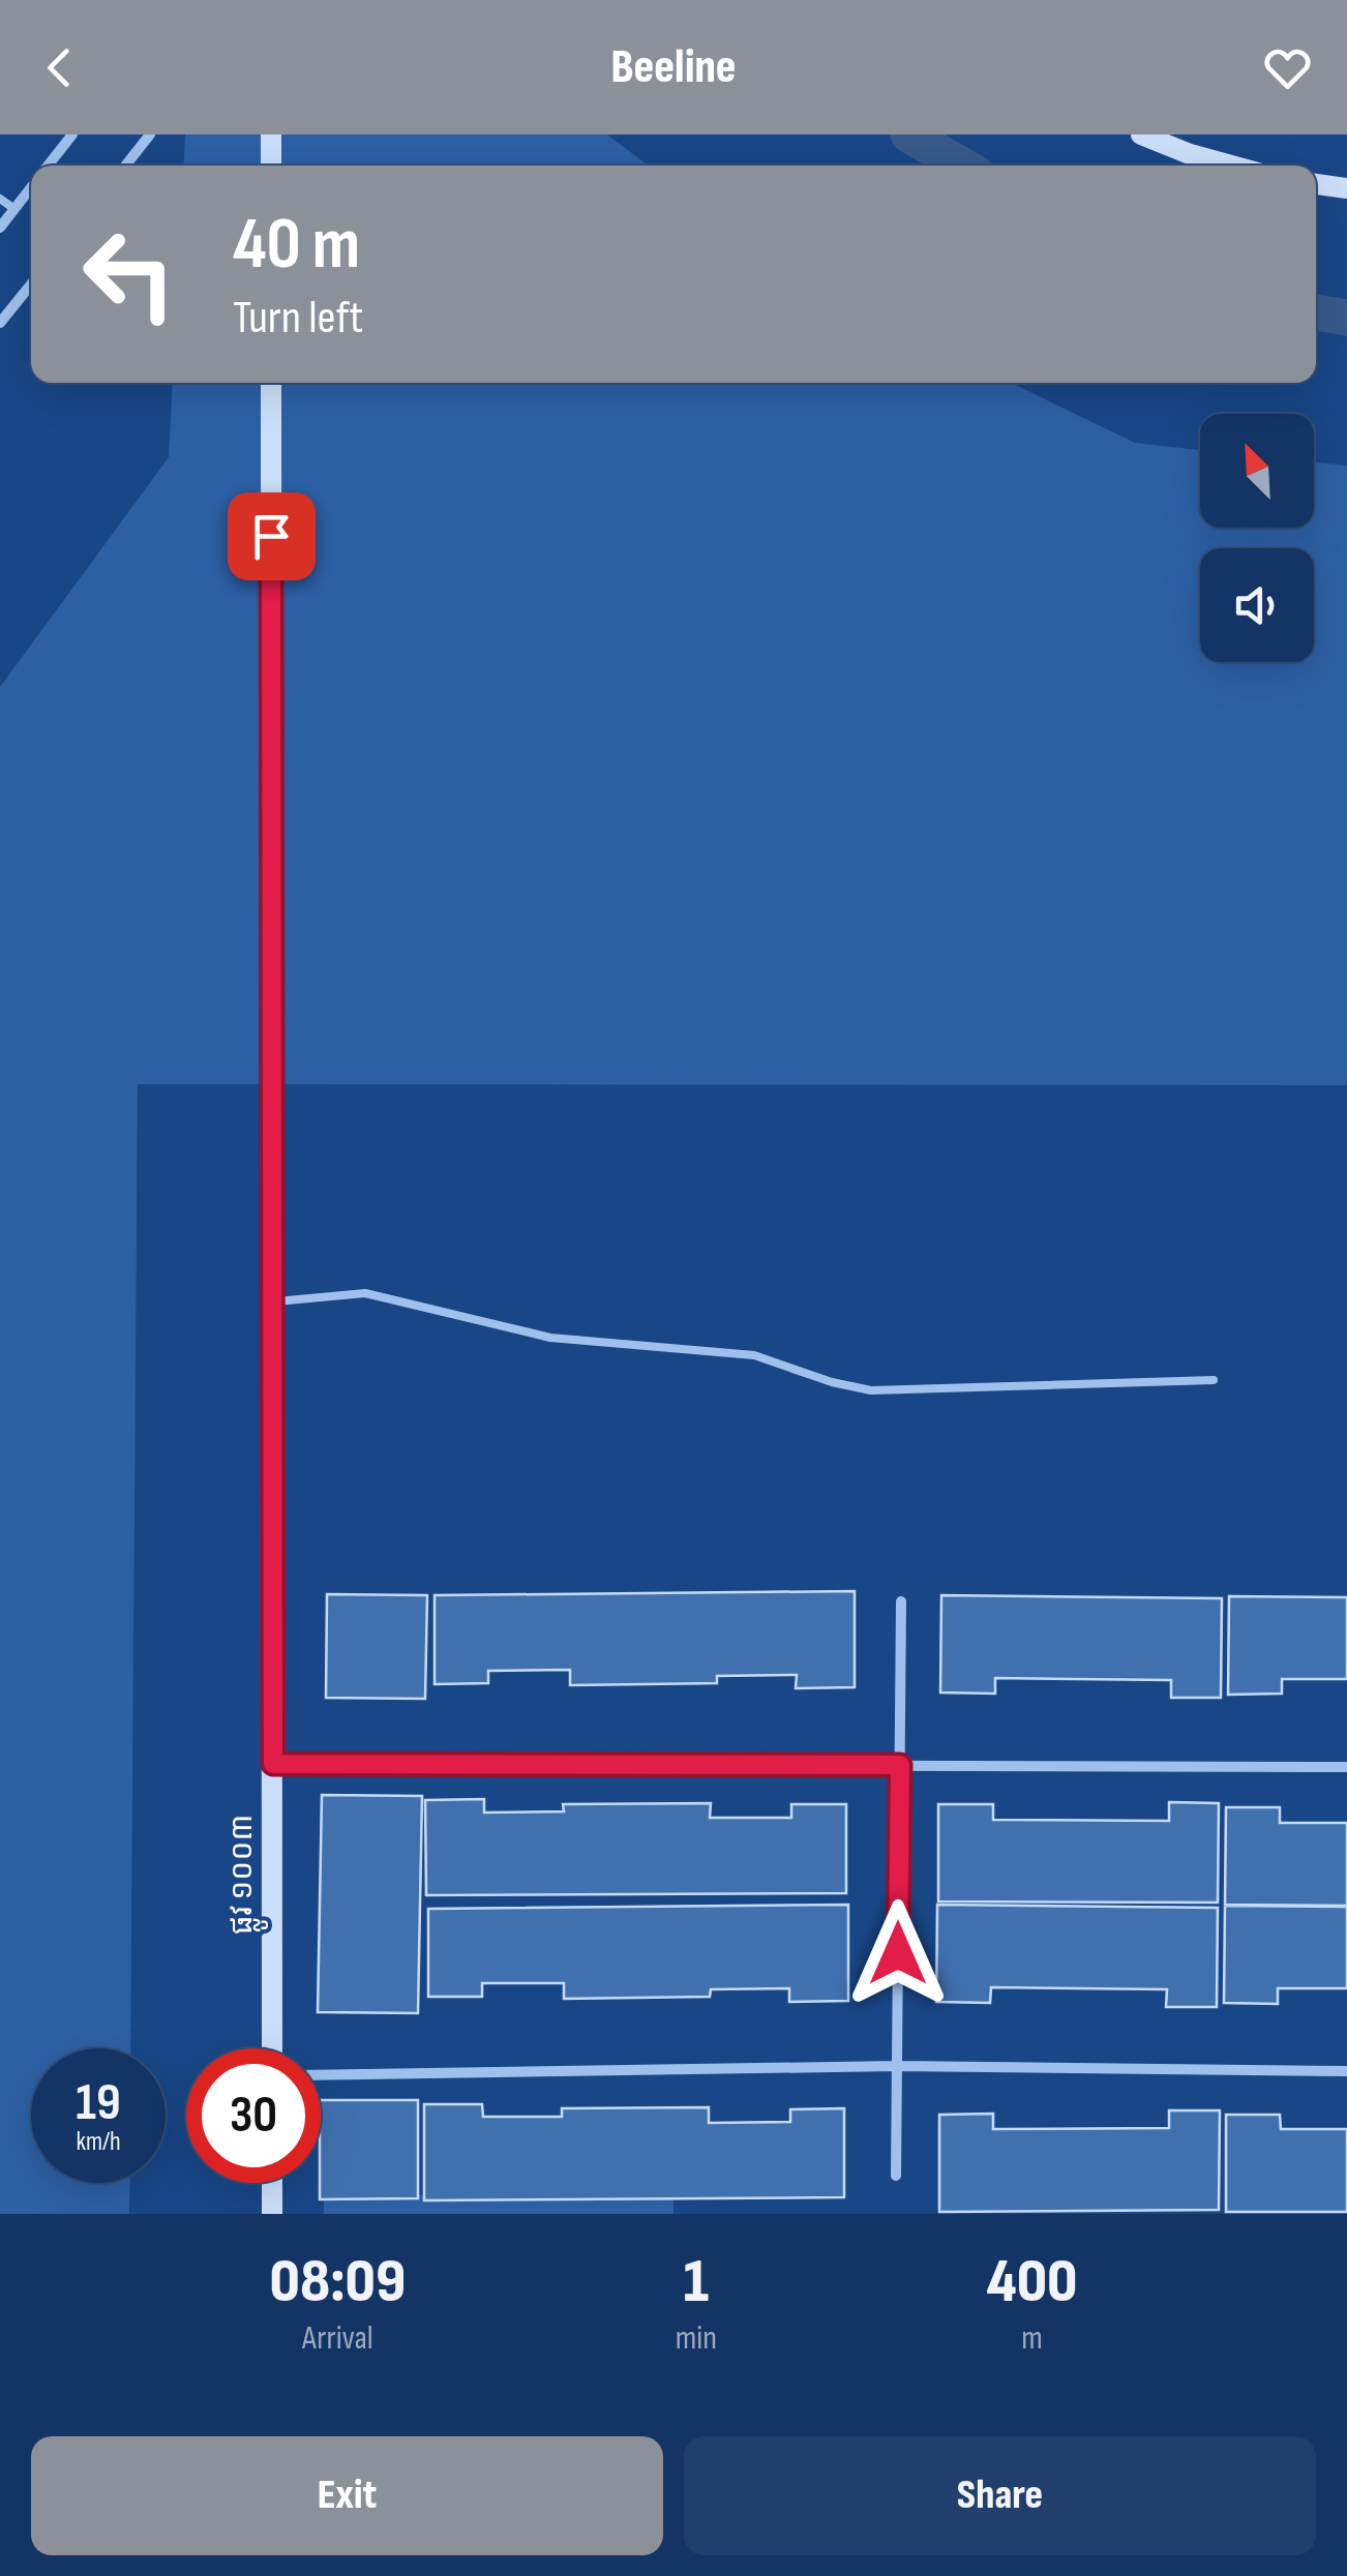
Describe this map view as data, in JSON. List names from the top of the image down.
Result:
{
  "streets": {
    "main road": ["ផ្លូវ ១០០៣"]
  },
  "north": "top left",
  "page": {
    "header": "Beeline",
    "turn": ["40 m", "Turn left"],
    "speed": "19 km/h",
    "limit": "30",
    "eta": [
      "08:09",
      "Arrival",
      "1",
      "min",
      "400",
      "m"
    ],
    "buttons": ["Exit", "Share"]
  }
}
